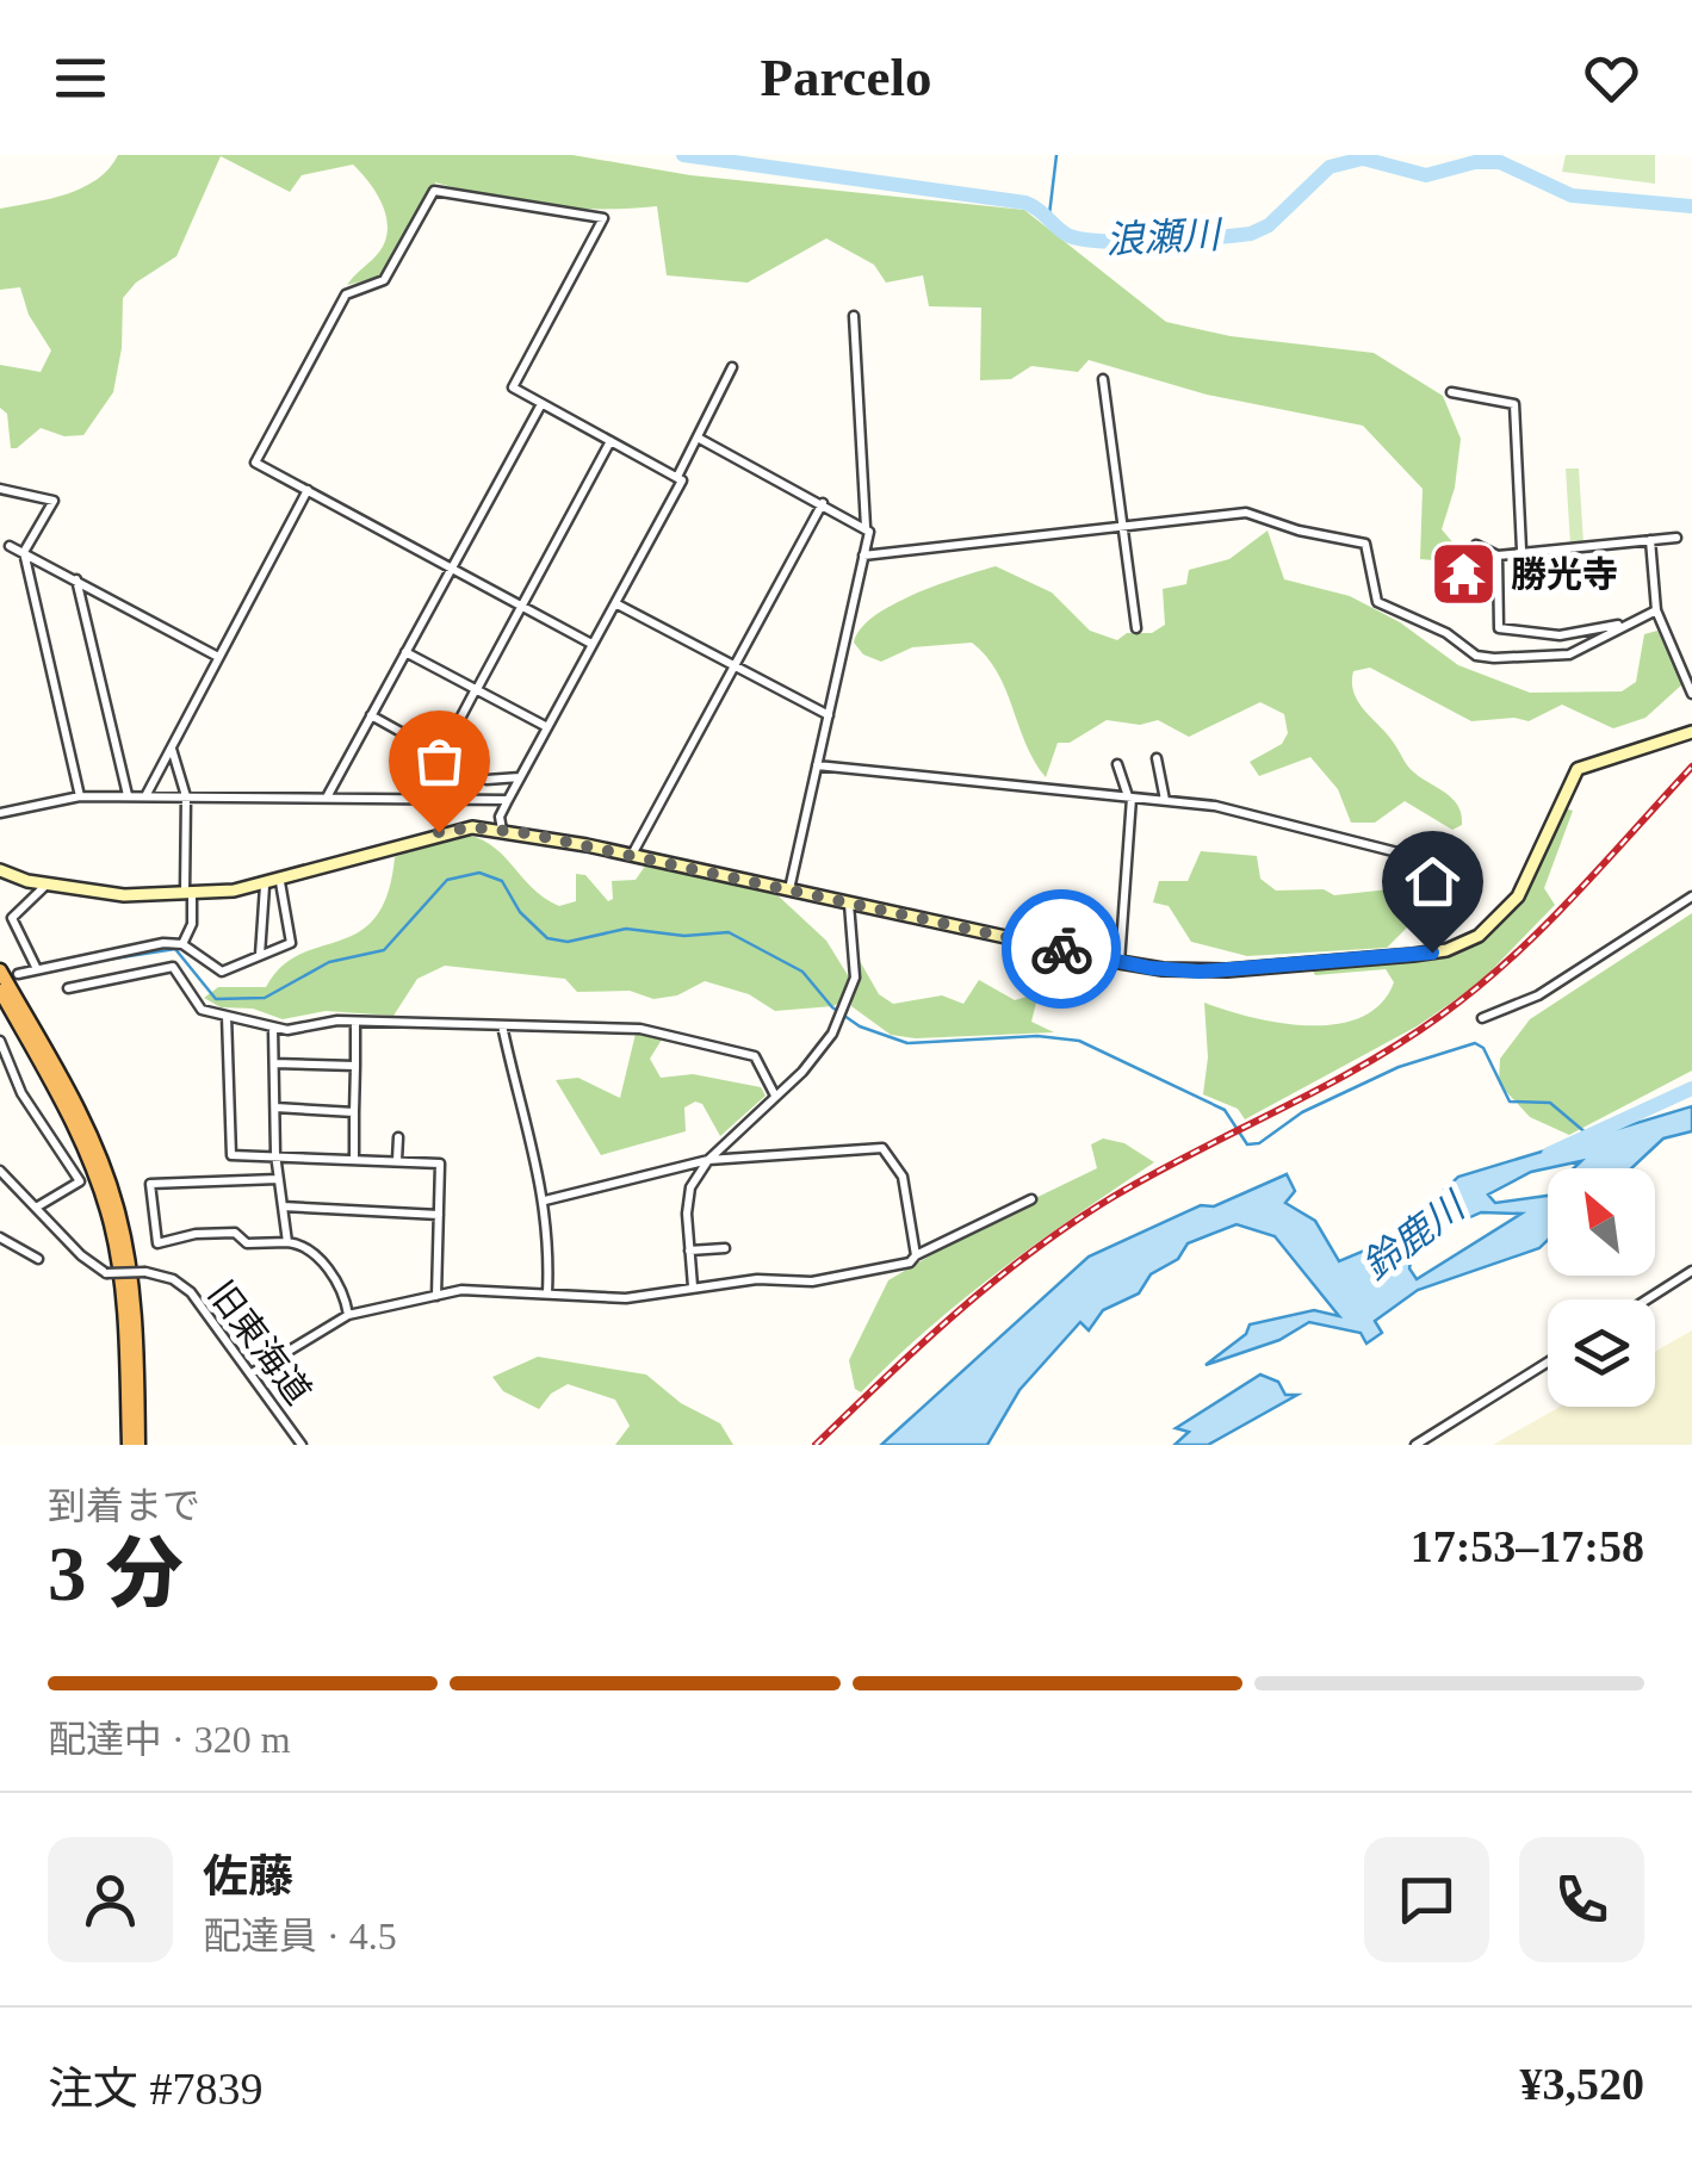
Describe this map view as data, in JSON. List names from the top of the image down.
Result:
{
  "streets": {
    "street": ["旧東海道"]
  },
  "water": ["浪瀬川", "鈴鹿川"],
  "places": {
    "temple": ["勝光寺"]
  },
  "north": "top left",
  "page": {
    "header": "Parcelo",
    "heading": ["3 分", "到着まで", "17:53–17:58"],
    "panel": [
      "佐藤",
      "配達員 · 4.5",
      "注文 #7839",
      "¥3,520"
    ],
    "bar": "配達中 · 320 m"
  }
}
